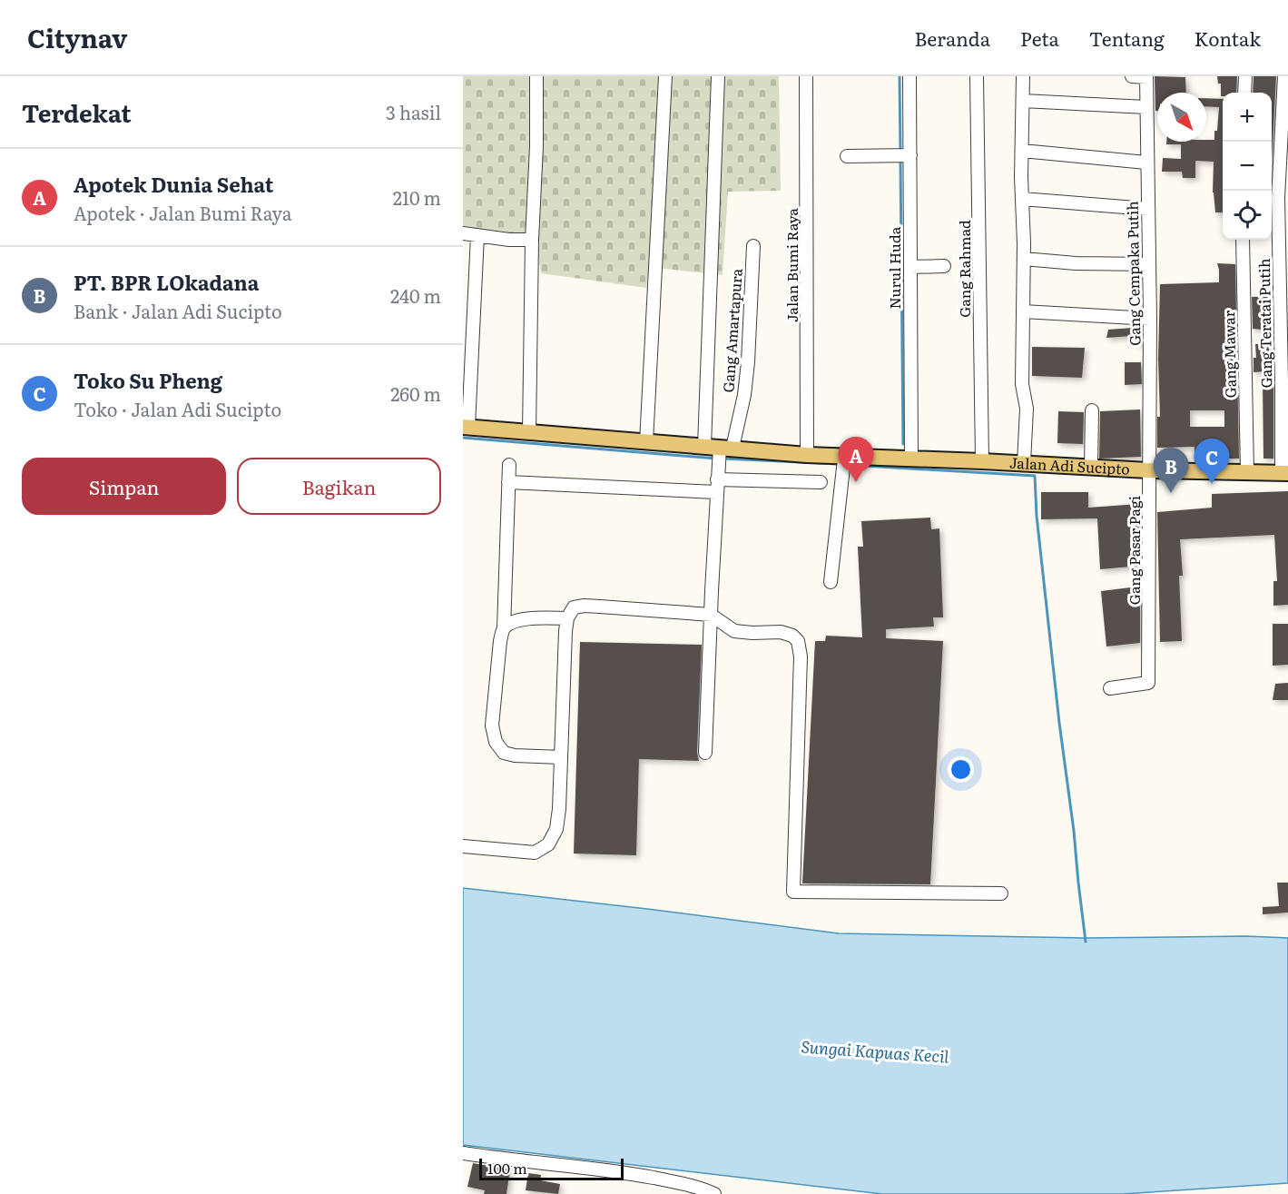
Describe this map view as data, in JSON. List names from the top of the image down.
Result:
{
  "streets": {
    "main road": ["Jalan Adi Sucipto"],
    "street": [
      "Jalan Bumi Raya",
      "Nurul Huda",
      "Gang Rahmad",
      "Gang Cempaka Putih",
      "Gang Teratai Putih",
      "Gang Amartapura",
      "Gang Mawar",
      "Gang Pasar Pagi"
    ]
  },
  "crossings": [
    ["Jalan Bumi Raya", "Jalan Adi Sucipto"],
    ["Nurul Huda", "Jalan Adi Sucipto"],
    ["Gang Rahmad", "Jalan Adi Sucipto"],
    ["Gang Cempaka Putih", "Jalan Adi Sucipto"],
    ["Gang Cempaka Putih", "Gang Pasar Pagi"],
    ["Gang Teratai Putih", "Jalan Adi Sucipto"],
    ["Gang Amartapura", "Jalan Adi Sucipto"],
    ["Gang Mawar", "Jalan Adi Sucipto"],
    ["Jalan Adi Sucipto", "Gang Pasar Pagi"]
  ],
  "water": ["Sungai Kapuas Kecil"],
  "scale_bar": "100 m",
  "north": "bottom right",
  "page": {
    "header": "Citynav",
    "nav": [
      "Beranda",
      "Peta",
      "Tentang",
      "Kontak"
    ],
    "heading": ["Terdekat", "3 hasil"],
    "map_buttons": ["+", "−"],
    "list": [
      {
        "mark": "A",
        "name": "Apotek Dunia Sehat",
        "note": "Apotek · Jalan Bumi Raya",
        "value": "210 m"
      },
      {
        "mark": "B",
        "name": "PT. BPR LOkadana",
        "note": "Bank · Jalan Adi Sucipto",
        "value": "240 m"
      },
      {
        "mark": "C",
        "name": "Toko Su Pheng",
        "note": "Toko · Jalan Adi Sucipto",
        "value": "260 m"
      }
    ],
    "pins": ["A", "C", "B"],
    "buttons": ["Simpan", "Bagikan"],
    "scale": "100 m"
  }
}
